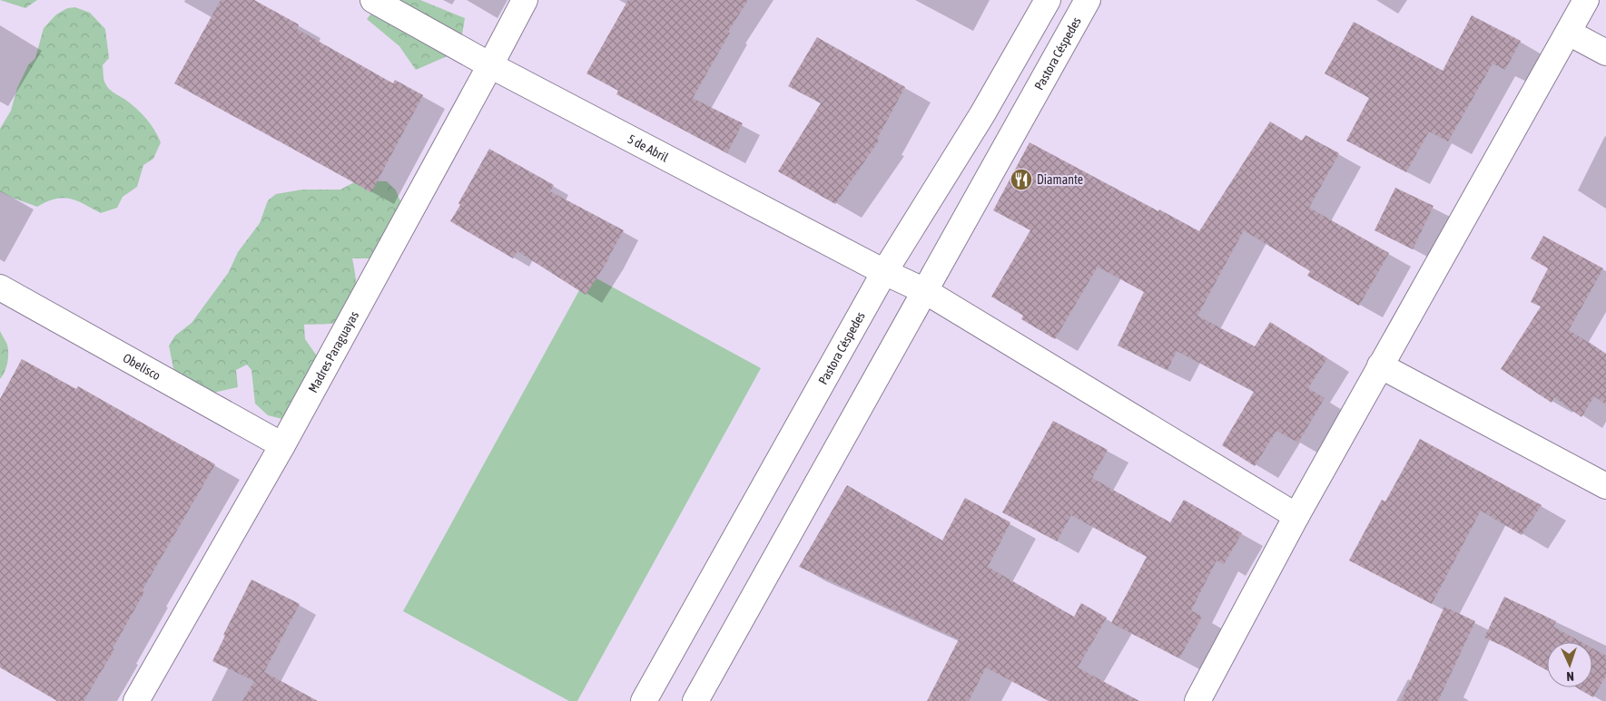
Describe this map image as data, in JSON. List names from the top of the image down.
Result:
{
  "streets": {
    "street": [
      "Pastora Céspedes",
      "5 de Abril",
      "Madres Paraguayas",
      "Obelisco"
    ]
  },
  "crossings": [
    ["Pastora Céspedes", "5 de Abril"],
    ["5 de Abril", "Madres Paraguayas"],
    ["Madres Paraguayas", "Obelisco"]
  ],
  "places": {
    "restaurant": ["Diamante"]
  },
  "north": "bottom"
}
